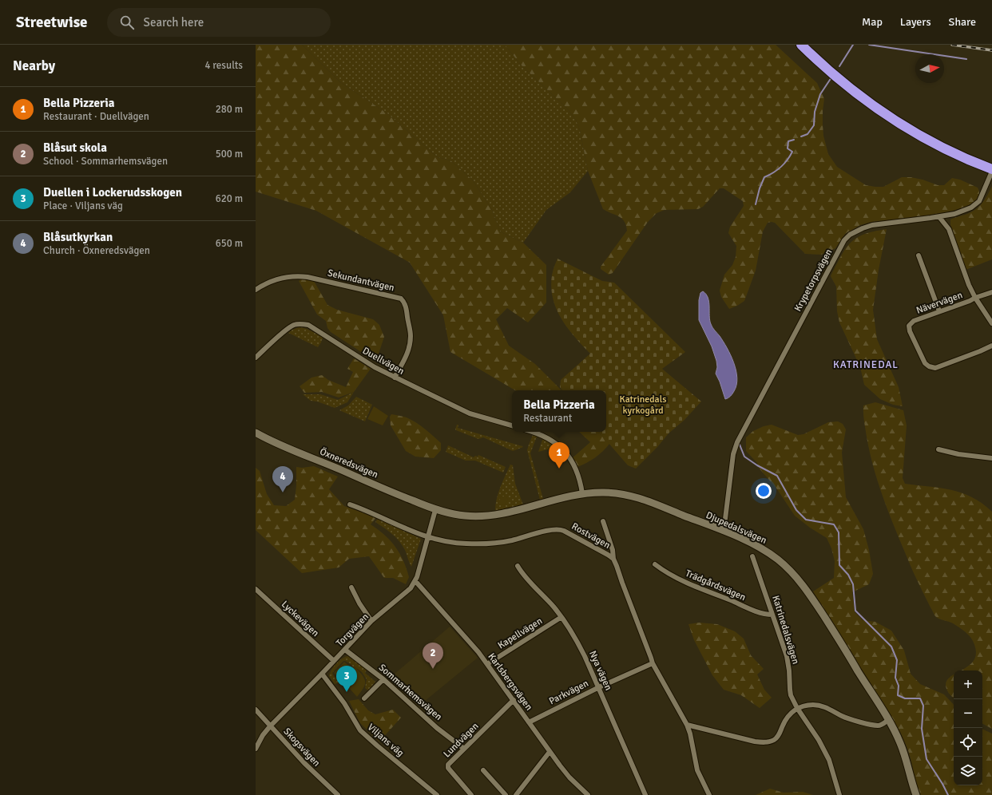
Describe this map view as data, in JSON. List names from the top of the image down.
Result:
{
  "streets": {
    "street": [
      "Sekundantvägen",
      "Krypetorpsvägen",
      "Nävervägen",
      "Duellvägen",
      "Öxneredsvägen",
      "Djupedalsvägen",
      "Rostvägen",
      "Trädgårdsvägen",
      "Lyckevägen",
      "Torgvägen",
      "Katrinedalsvägen",
      "Kapellvägen",
      "Nya vägen",
      "Karlsbergsvägen",
      "Sommarhemsvägen",
      "Parkvägen",
      "Viljans väg",
      "Lundvägen",
      "Skogsvägen"
    ]
  },
  "crossings": [
    ["Sekundantvägen", "Duellvägen"],
    ["Krypetorpsvägen", "Djupedalsvägen"],
    ["Öxneredsvägen", "Djupedalsvägen"],
    ["Öxneredsvägen", "Torgvägen"],
    ["Djupedalsvägen", "Torgvägen"],
    ["Rostvägen", "Torgvägen"],
    ["Rostvägen", "Parkvägen"],
    ["Trädgårdsvägen", "Katrinedalsvägen"],
    ["Lyckevägen", "Torgvägen"],
    ["Torgvägen", "Karlsbergsvägen"],
    ["Torgvägen", "Sommarhemsvägen"],
    ["Torgvägen", "Viljans väg"],
    ["Torgvägen", "Skogsvägen"],
    ["Kapellvägen", "Nya vägen"],
    ["Kapellvägen", "Karlsbergsvägen"],
    ["Nya vägen", "Parkvägen"],
    ["Karlsbergsvägen", "Parkvägen"],
    ["Karlsbergsvägen", "Lundvägen"],
    ["Sommarhemsvägen", "Lundvägen"]
  ],
  "districts": ["KATRINEDAL"],
  "parks": ["Katrinedals kyrkogård"],
  "north": "right",
  "page": {
    "header": "Streetwise",
    "search": "Search here",
    "nav": ["Map", "Layers", "Share"],
    "heading": ["Nearby", "4 results"],
    "list": [
      {
        "mark": "1",
        "name": "Bella Pizzeria",
        "note": "Restaurant · Duellvägen",
        "value": "280 m"
      },
      {
        "mark": "2",
        "name": "Blåsut skola",
        "note": "School · Sommarhemsvägen",
        "value": "500 m"
      },
      {
        "mark": "3",
        "name": "Duellen i Lockerudsskogen",
        "note": "Place · Viljans väg",
        "value": "620 m"
      },
      {
        "mark": "4",
        "name": "Blåsutkyrkan",
        "note": "Church · Öxneredsvägen",
        "value": "650 m"
      }
    ],
    "popup": ["Bella Pizzeria", "Restaurant"],
    "pins": [
      "1",
      "4",
      "2",
      "3"
    ],
    "map_buttons": ["+", "−"]
  }
}
